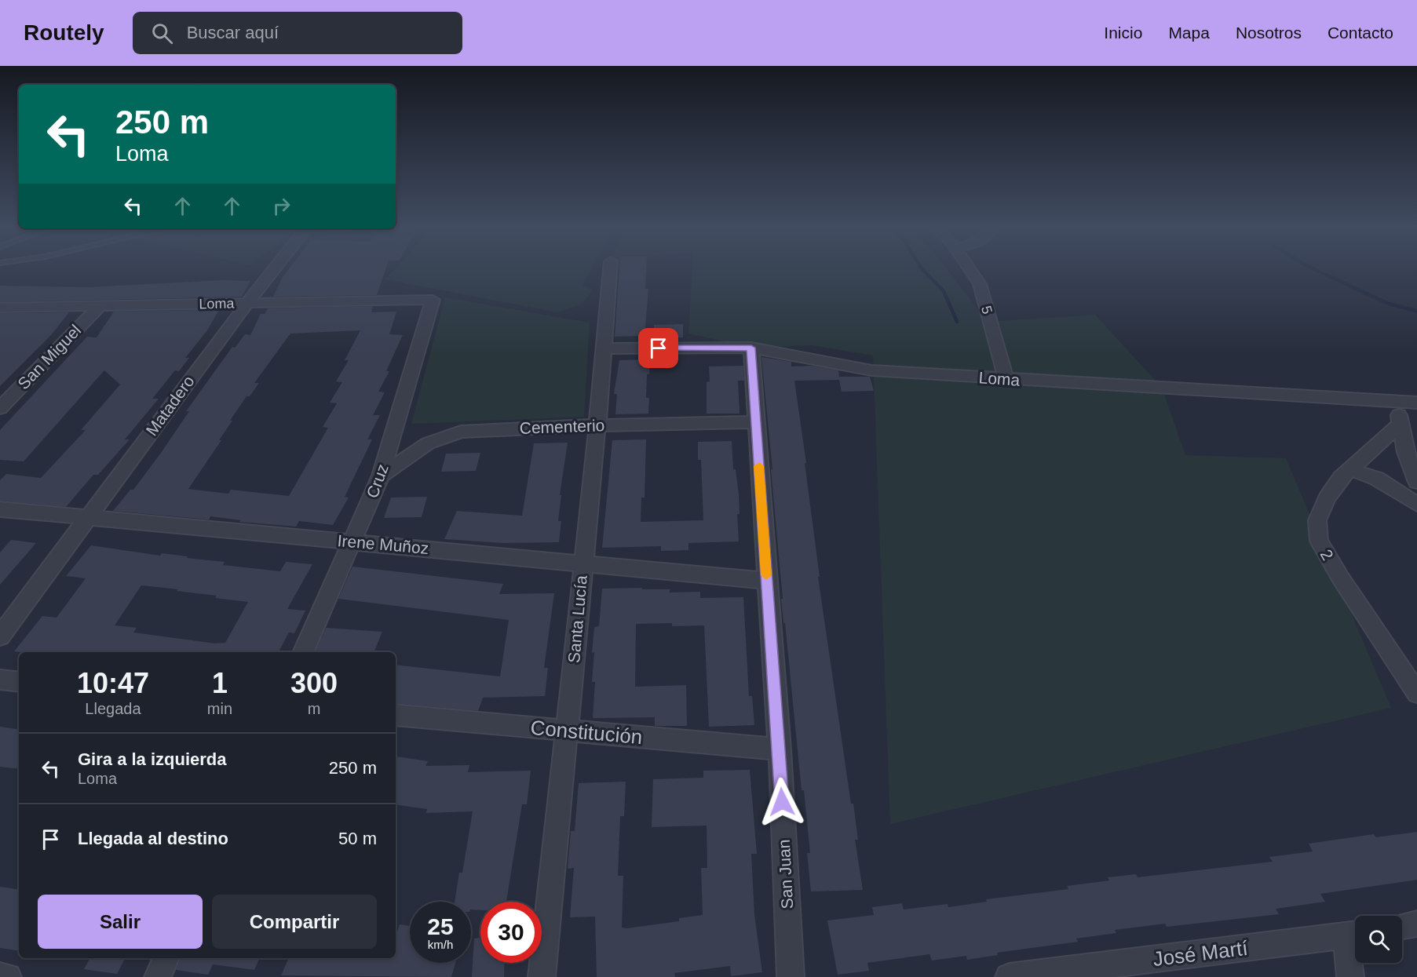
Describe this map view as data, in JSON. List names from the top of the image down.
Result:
{
  "streets": {
    "street": [
      "Loma",
      "5",
      "San Miguel",
      "Matadero",
      "Cementerio",
      "Cruz",
      "Irene Muñoz",
      "2",
      "Santa Lucía",
      "Constitución",
      "San Juan",
      "José Martí"
    ]
  },
  "crossings": [
    ["Loma", "5"],
    ["Loma", "San Miguel"],
    ["Loma", "Matadero"],
    ["Loma", "Cruz"],
    ["Loma", "Santa Lucía"],
    ["Loma", "San Juan"],
    ["Matadero", "Irene Muñoz"],
    ["Cementerio", "Cruz"],
    ["Cementerio", "Santa Lucía"],
    ["Cementerio", "San Juan"],
    ["Cruz", "Irene Muñoz"],
    ["Irene Muñoz", "Santa Lucía"],
    ["Irene Muñoz", "San Juan"],
    ["Santa Lucía", "Constitución"],
    ["Constitución", "San Juan"]
  ],
  "page": {
    "header": "Routely",
    "search": "Buscar aquí",
    "nav": [
      "Inicio",
      "Mapa",
      "Nosotros",
      "Contacto"
    ],
    "turn": ["250 m", "Loma"],
    "eta": [
      "10:47",
      "Llegada",
      "1",
      "min",
      "300",
      "m"
    ],
    "list": [
      {
        "name": "Gira a la izquierda",
        "note": "Loma",
        "value": "250 m"
      },
      {
        "name": "Llegada al destino",
        "value": "50 m"
      }
    ],
    "buttons": ["Salir", "Compartir"],
    "speed": "25 km/h",
    "limit": "30"
  }
}
